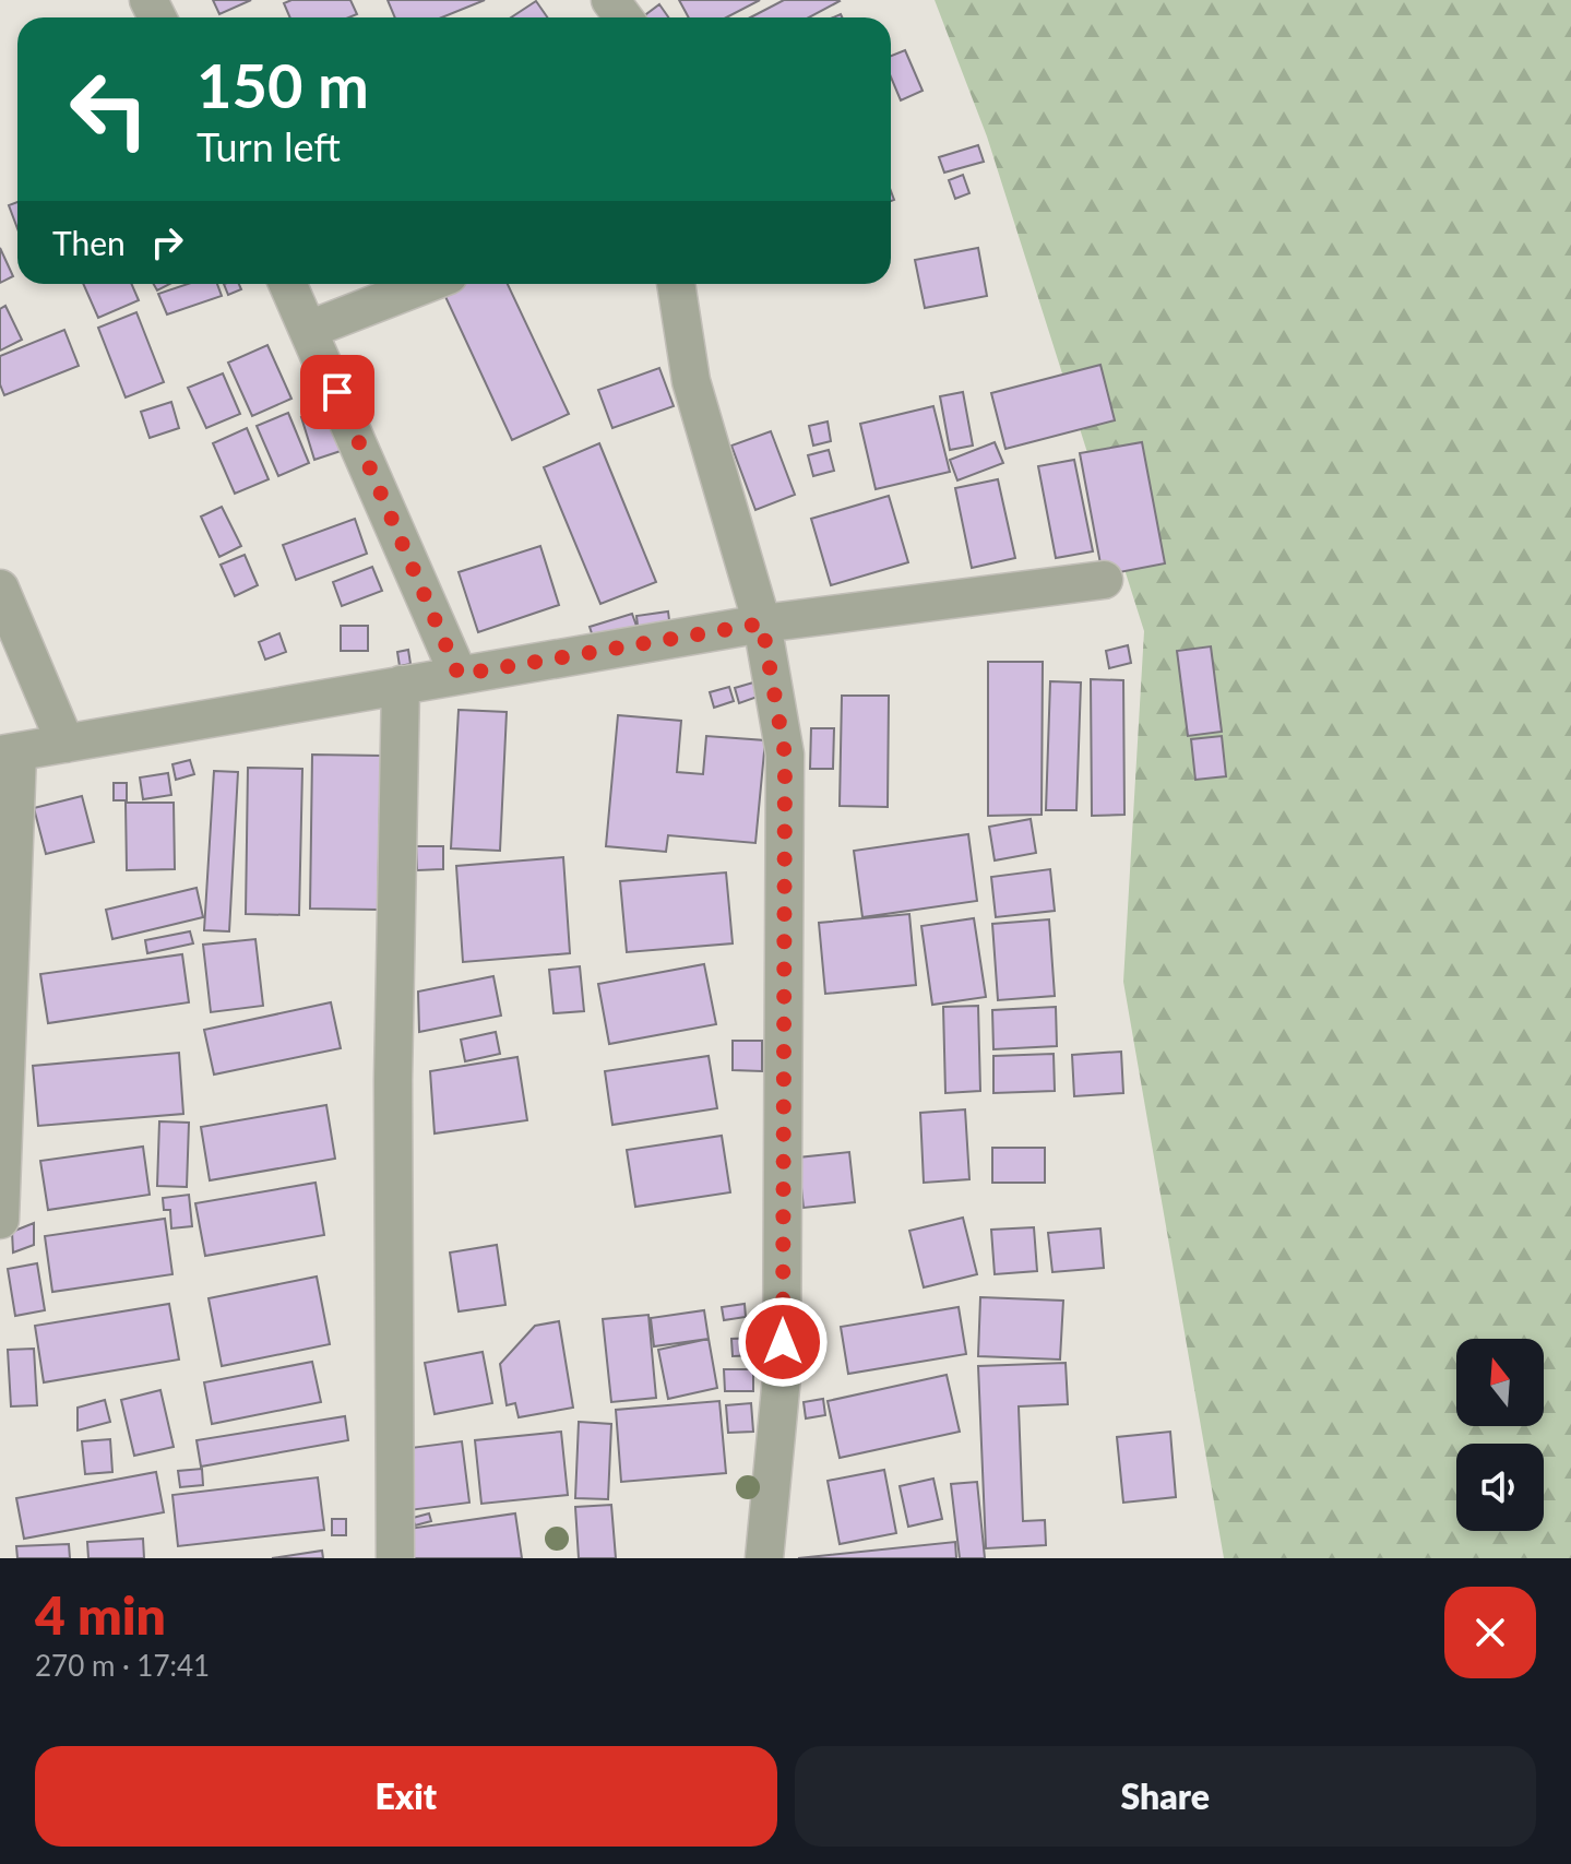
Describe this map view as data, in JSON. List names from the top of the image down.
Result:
{
  "north": "top",
  "page": {
    "turn": ["150 m", "Turn left"],
    "then": "Then",
    "heading": ["4 min", "270 m · 17:41"],
    "buttons": ["Exit", "Share"]
  }
}
